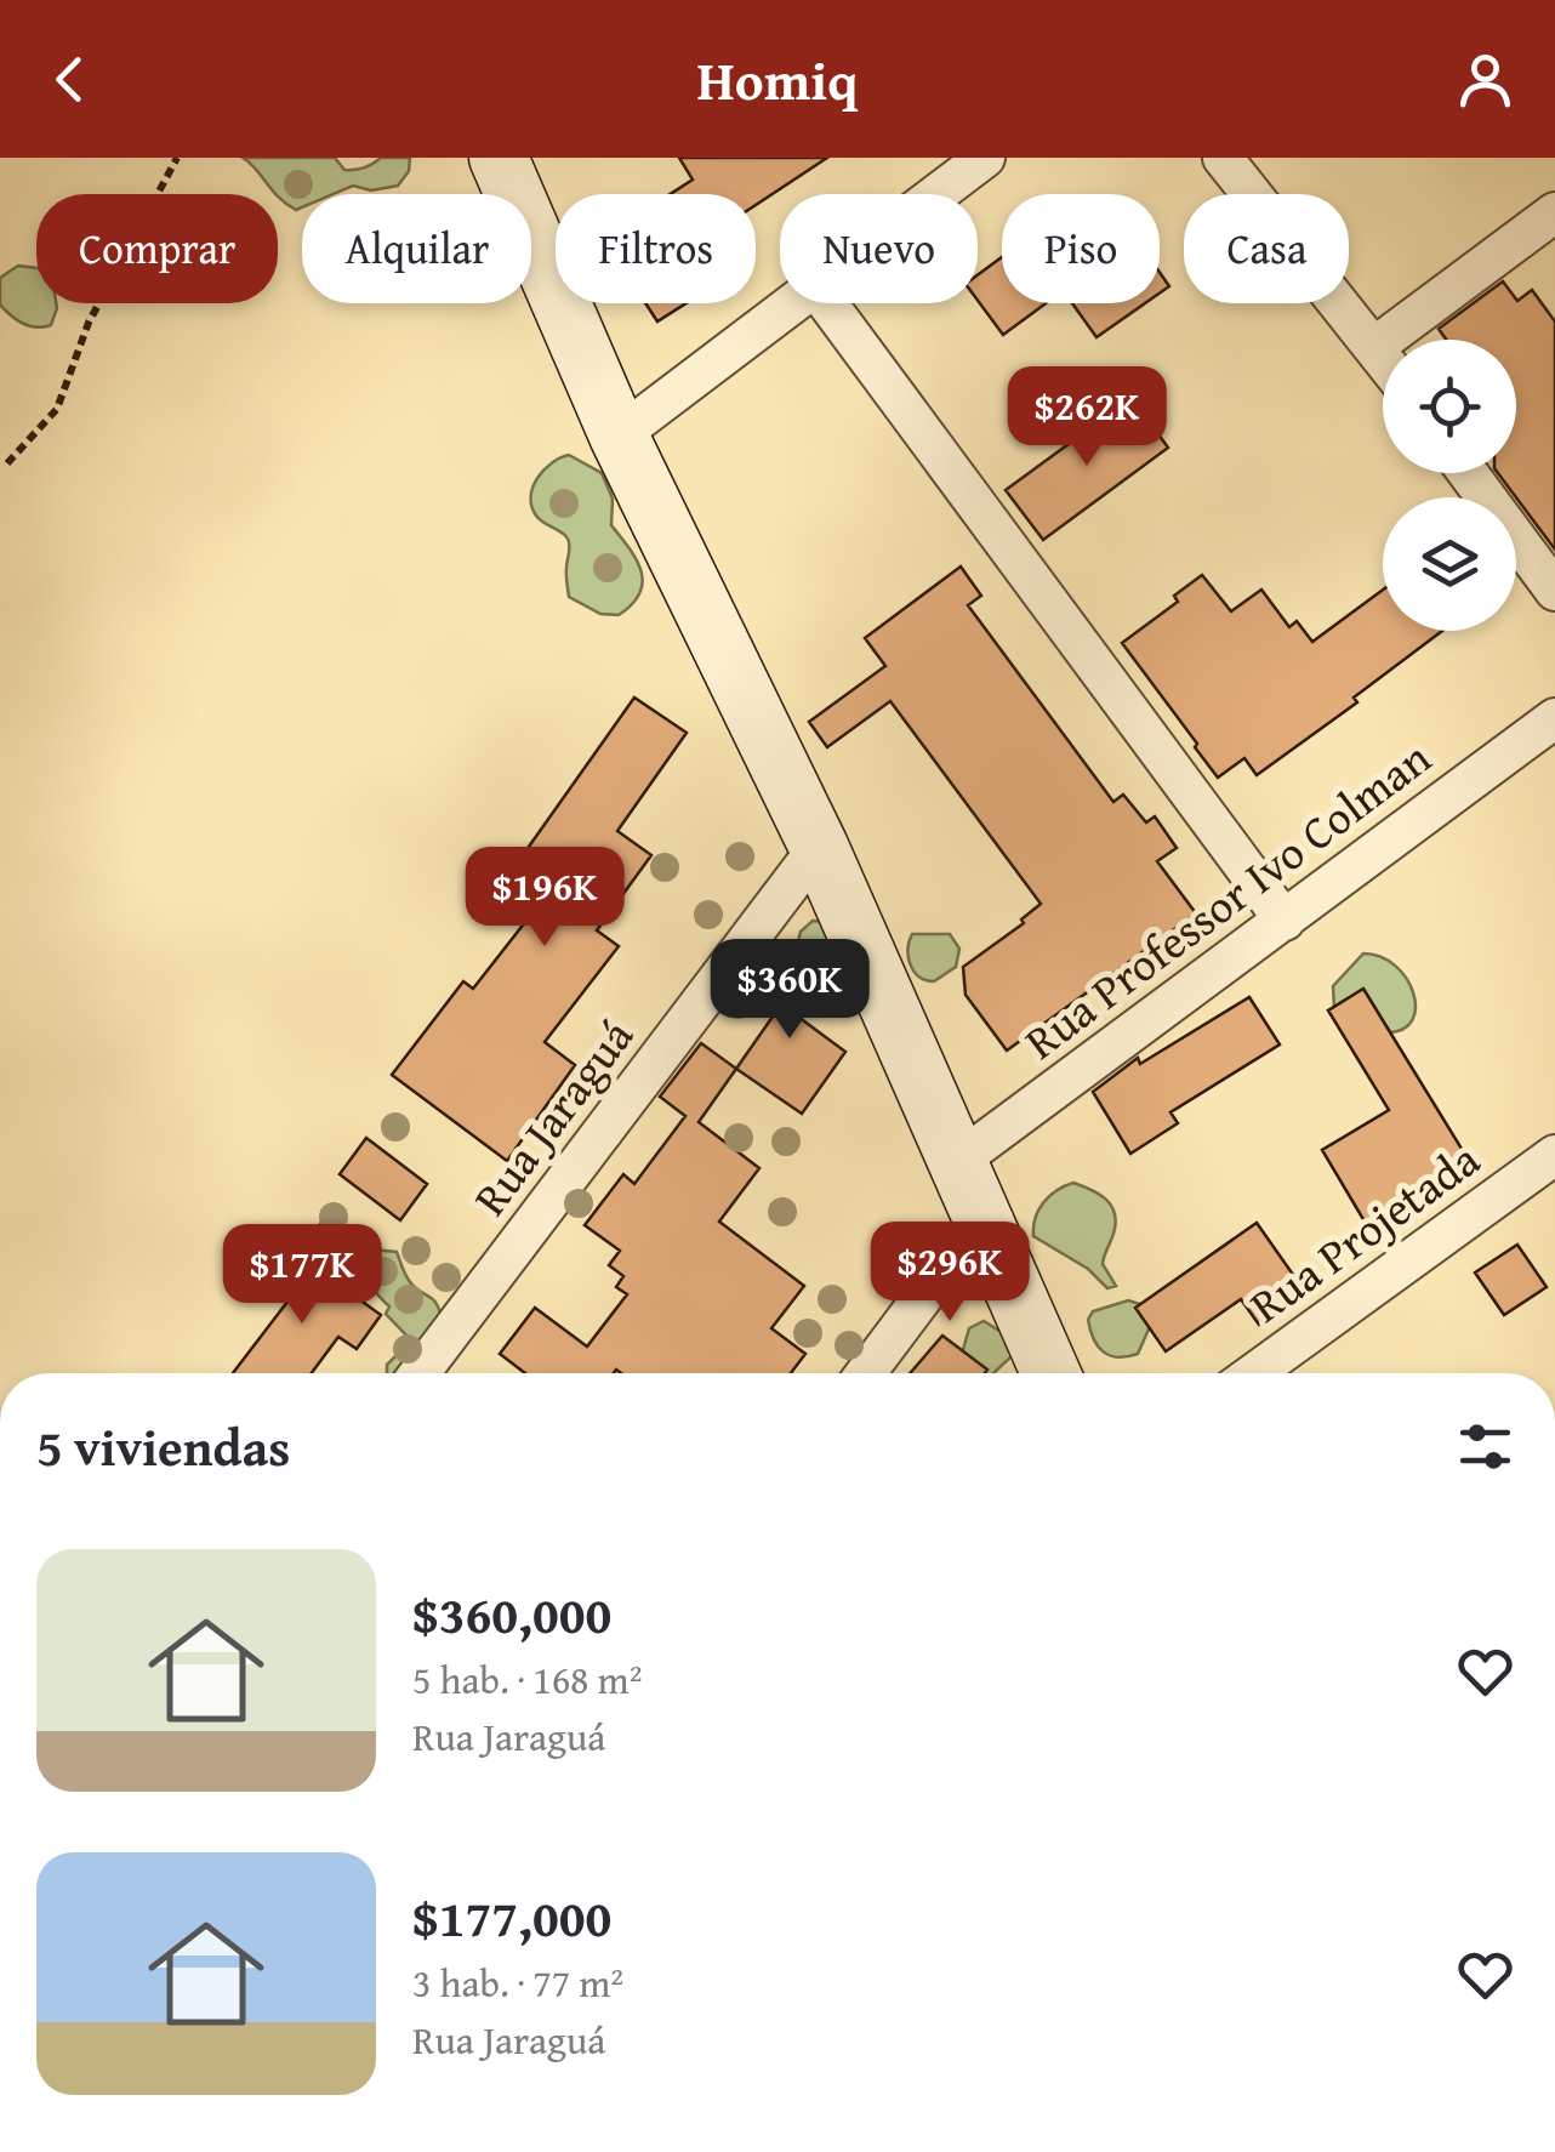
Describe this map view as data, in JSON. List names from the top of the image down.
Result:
{
  "streets": {
    "street": ["Rua Professor Ivo Colman", "Rua Jaraguá", "Rua Projetada"]
  },
  "page": {
    "header": "Homiq",
    "chip": [
      "Comprar",
      "Alquilar",
      "Filtros",
      "Nuevo",
      "Piso",
      "Casa"
    ],
    "price": [
      "$262K",
      "$196K",
      "$360K",
      "$296K",
      "$177K"
    ],
    "heading": "5 viviendas",
    "list": [
      {
        "name": "$360,000",
        "note": "5 hab. · 168 m² · Rua Jaraguá"
      },
      {
        "name": "$177,000",
        "note": "3 hab. · 77 m² · Rua Jaraguá"
      }
    ]
  }
}
